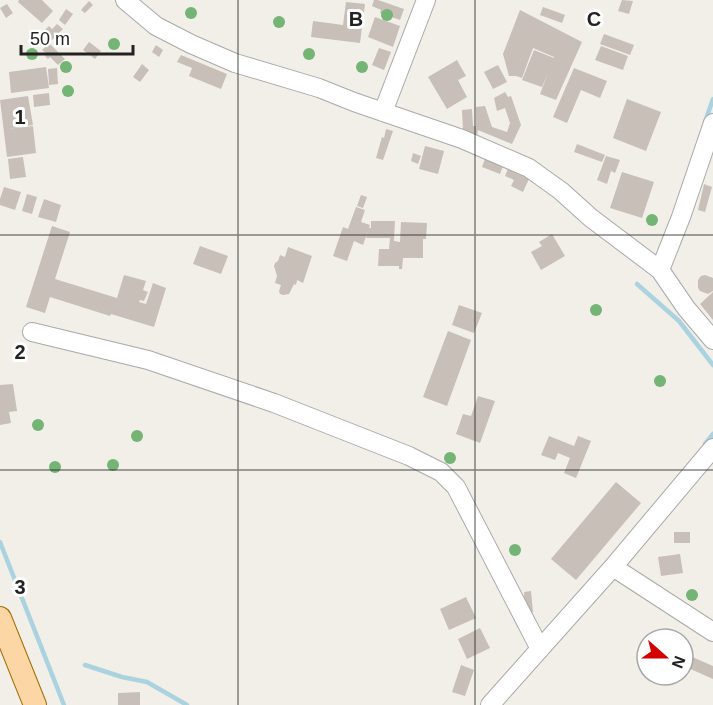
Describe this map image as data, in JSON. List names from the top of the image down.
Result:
{
  "scale_bar": "50 m",
  "north": "right",
  "grid": {
    "columns": ["B", "C"],
    "rows": ["1", "2", "3"]
  }
}
